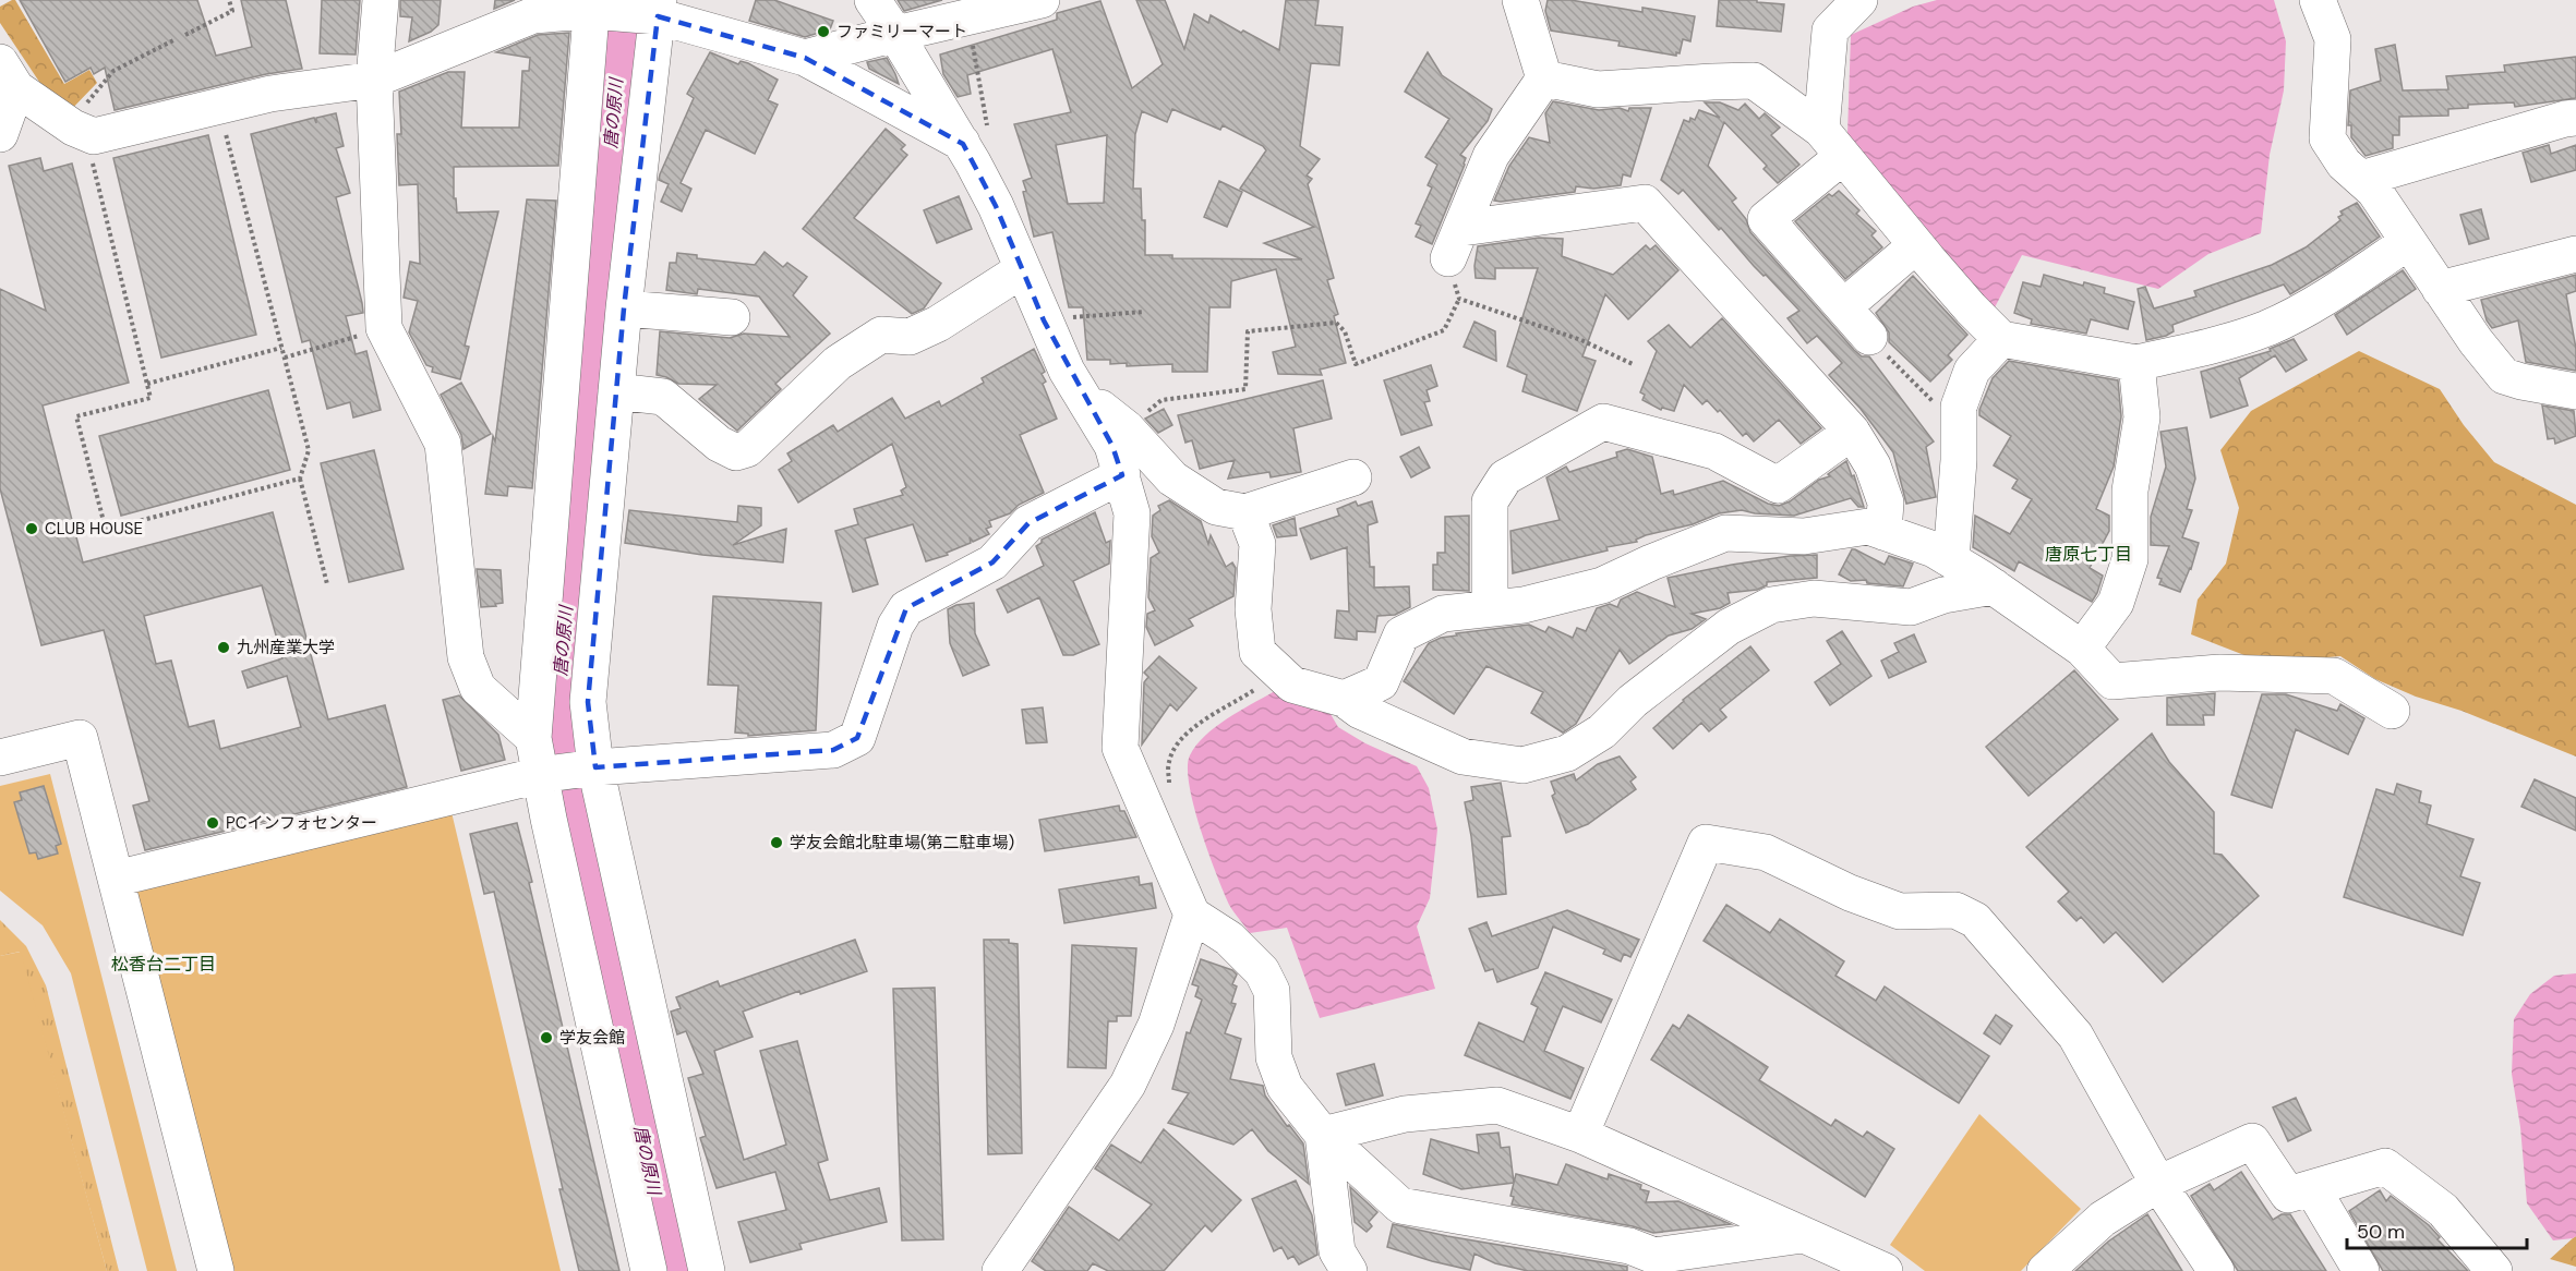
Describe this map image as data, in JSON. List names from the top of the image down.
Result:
{
  "districts": ["唐原七丁目", "松香台二丁目"],
  "water": ["唐の原川"],
  "places": [
    "ファミリーマート",
    "CLUB HOUSE",
    "九州産業大学",
    "PCインフォセンター",
    "学友会館北駐車場(第二駐車場)",
    "学友会館"
  ],
  "scale_bar": "50 m"
}
